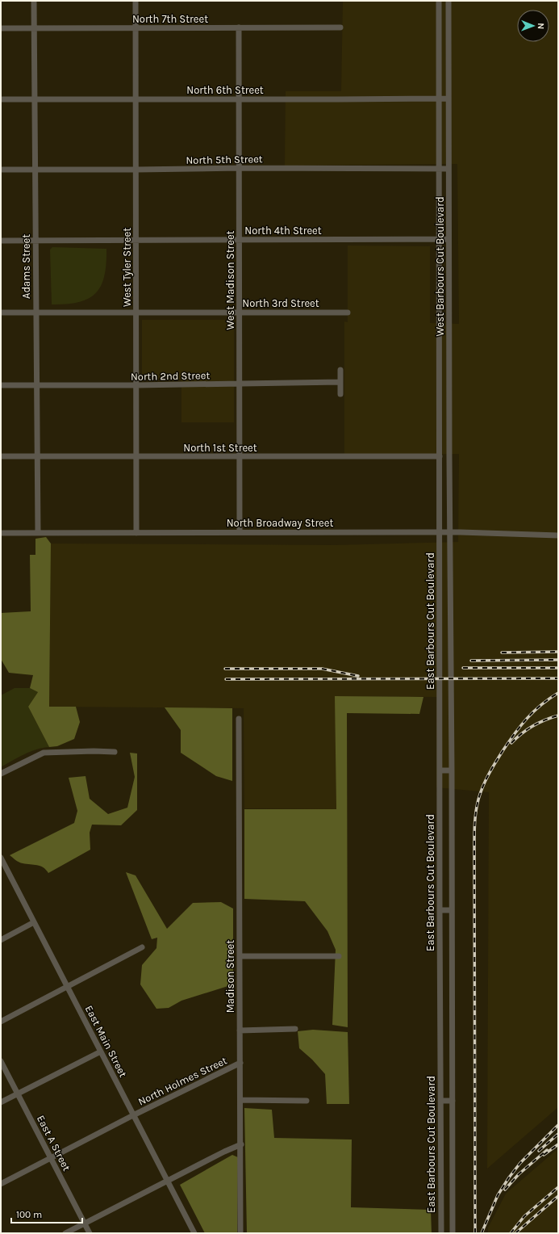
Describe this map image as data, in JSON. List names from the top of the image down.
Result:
{
  "streets": {
    "street": [
      "North 7th Street",
      "North 6th Street",
      "North 5th Street",
      "North 4th Street",
      "Adams Street",
      "West Barbours Cut Boulevard",
      "West Tyler Street",
      "West Madison Street",
      "North 3rd Street",
      "North 2nd Street",
      "North 1st Street",
      "North Broadway Street",
      "East Barbours Cut Boulevard",
      "Madison Street",
      "East Main Street",
      "North Holmes Street",
      "East A Street"
    ]
  },
  "crossings": [
    ["North 7th Street", "Adams Street"],
    ["North 7th Street", "West Tyler Street"],
    ["North 7th Street", "West Madison Street"],
    ["North 6th Street", "Adams Street"],
    ["North 6th Street", "West Barbours Cut Boulevard"],
    ["North 6th Street", "West Tyler Street"],
    ["North 6th Street", "West Madison Street"],
    ["North 5th Street", "Adams Street"],
    ["North 5th Street", "West Barbours Cut Boulevard"],
    ["North 5th Street", "West Tyler Street"],
    ["North 5th Street", "West Madison Street"],
    ["North 4th Street", "Adams Street"],
    ["North 4th Street", "West Barbours Cut Boulevard"],
    ["North 4th Street", "West Tyler Street"],
    ["North 4th Street", "West Madison Street"],
    ["Adams Street", "North 3rd Street"],
    ["Adams Street", "North 2nd Street"],
    ["Adams Street", "North 1st Street"],
    ["Adams Street", "North Broadway Street"],
    ["West Barbours Cut Boulevard", "North 1st Street"],
    ["West Barbours Cut Boulevard", "North Broadway Street"],
    ["West Barbours Cut Boulevard", "East Barbours Cut Boulevard"],
    ["West Tyler Street", "North 3rd Street"],
    ["West Tyler Street", "North 2nd Street"],
    ["West Tyler Street", "North 1st Street"],
    ["West Tyler Street", "North Broadway Street"],
    ["West Madison Street", "North 3rd Street"],
    ["West Madison Street", "North 2nd Street"],
    ["West Madison Street", "North 1st Street"],
    ["West Madison Street", "North Broadway Street"],
    ["North Broadway Street", "East Barbours Cut Boulevard"],
    ["Madison Street", "North Holmes Street"],
    ["East Main Street", "North Holmes Street"],
    ["North Holmes Street", "East A Street"]
  ],
  "scale_bar": "100 m",
  "north": "right"
}
